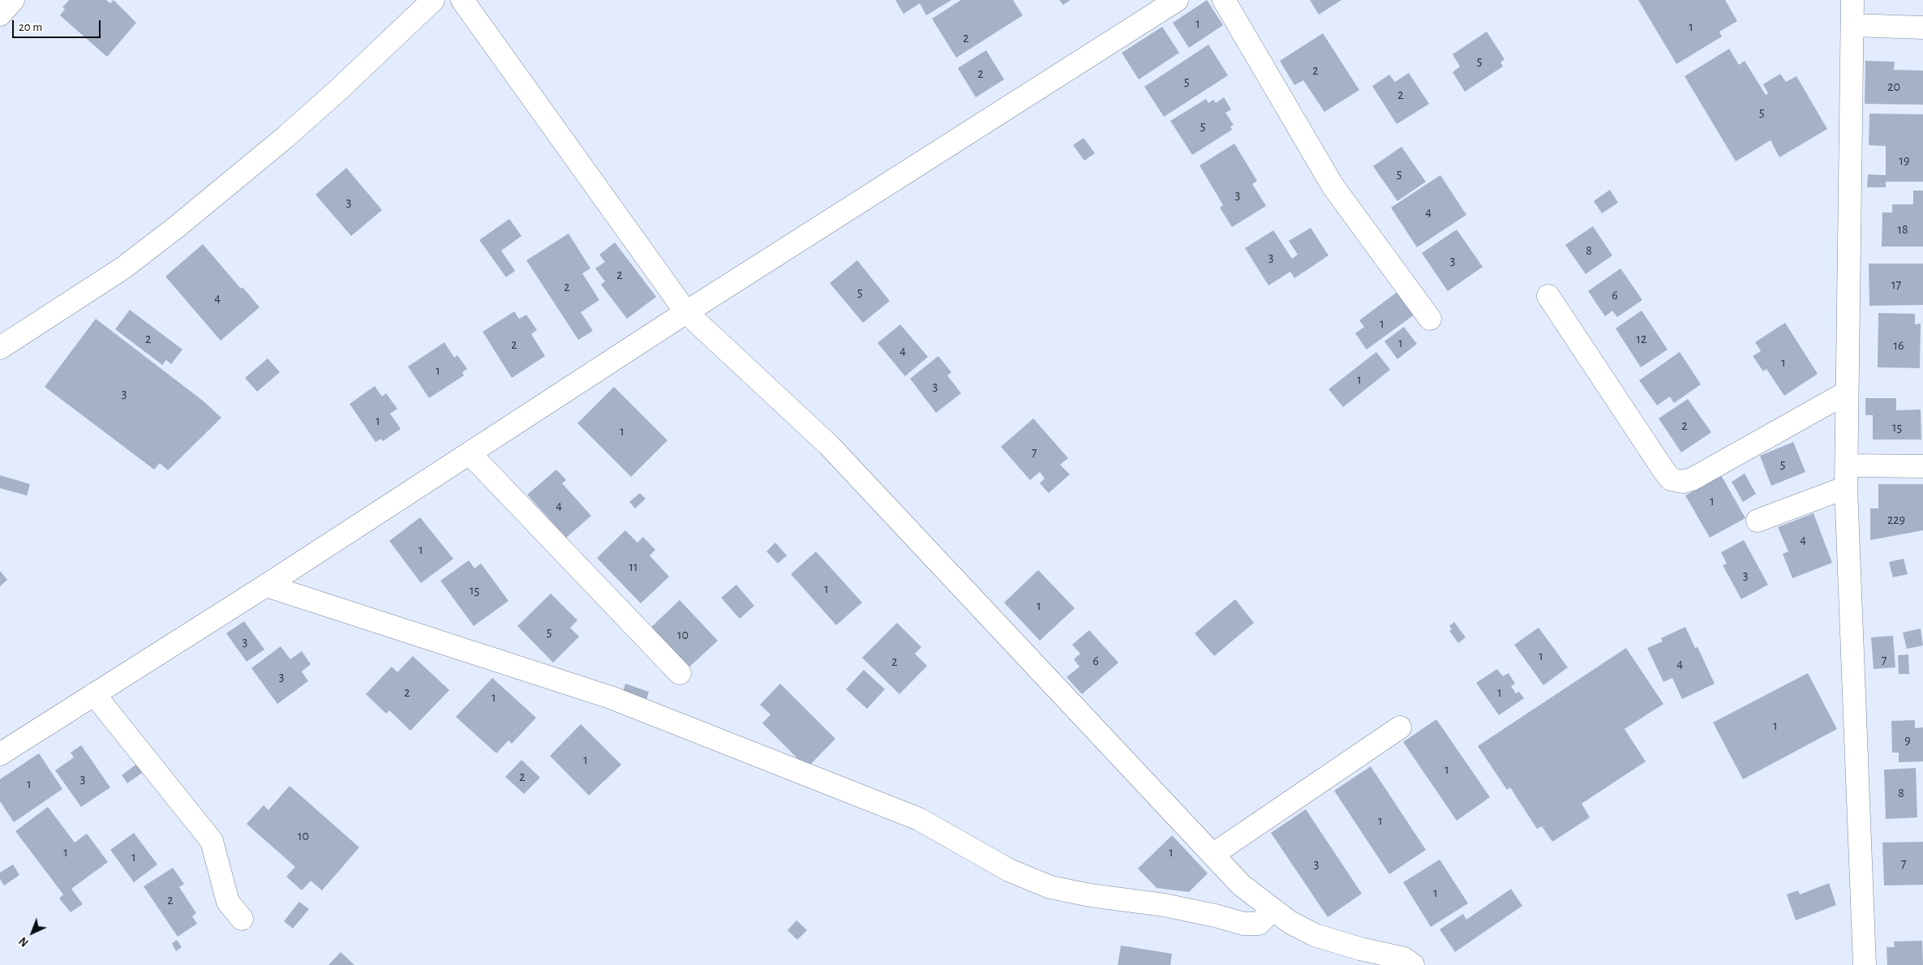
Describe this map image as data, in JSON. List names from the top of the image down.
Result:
{
  "house_numbers": [
    "1",
    "1",
    "2",
    "5",
    "2",
    "2",
    "5",
    "20",
    "2",
    "5",
    "5",
    "19",
    "5",
    "3",
    "3",
    "4",
    "18",
    "8",
    "3",
    "3",
    "2",
    "17",
    "2",
    "5",
    "6",
    "4",
    "1",
    "2",
    "12",
    "1",
    "2",
    "16",
    "4",
    "1",
    "1",
    "1",
    "3",
    "3",
    "1",
    "2",
    "15",
    "1",
    "7",
    "5",
    "1",
    "4",
    "229",
    "4",
    "1",
    "11",
    "3",
    "1",
    "15",
    "1",
    "5",
    "10",
    "3",
    "1",
    "7",
    "6",
    "2",
    "4",
    "3",
    "2",
    "1",
    "1",
    "1",
    "9",
    "1",
    "1",
    "2",
    "3",
    "1",
    "8",
    "1",
    "10",
    "1",
    "1",
    "1",
    "3",
    "7",
    "1",
    "2"
  ],
  "scale_bar": "20 m",
  "north": "bottom left"
}
